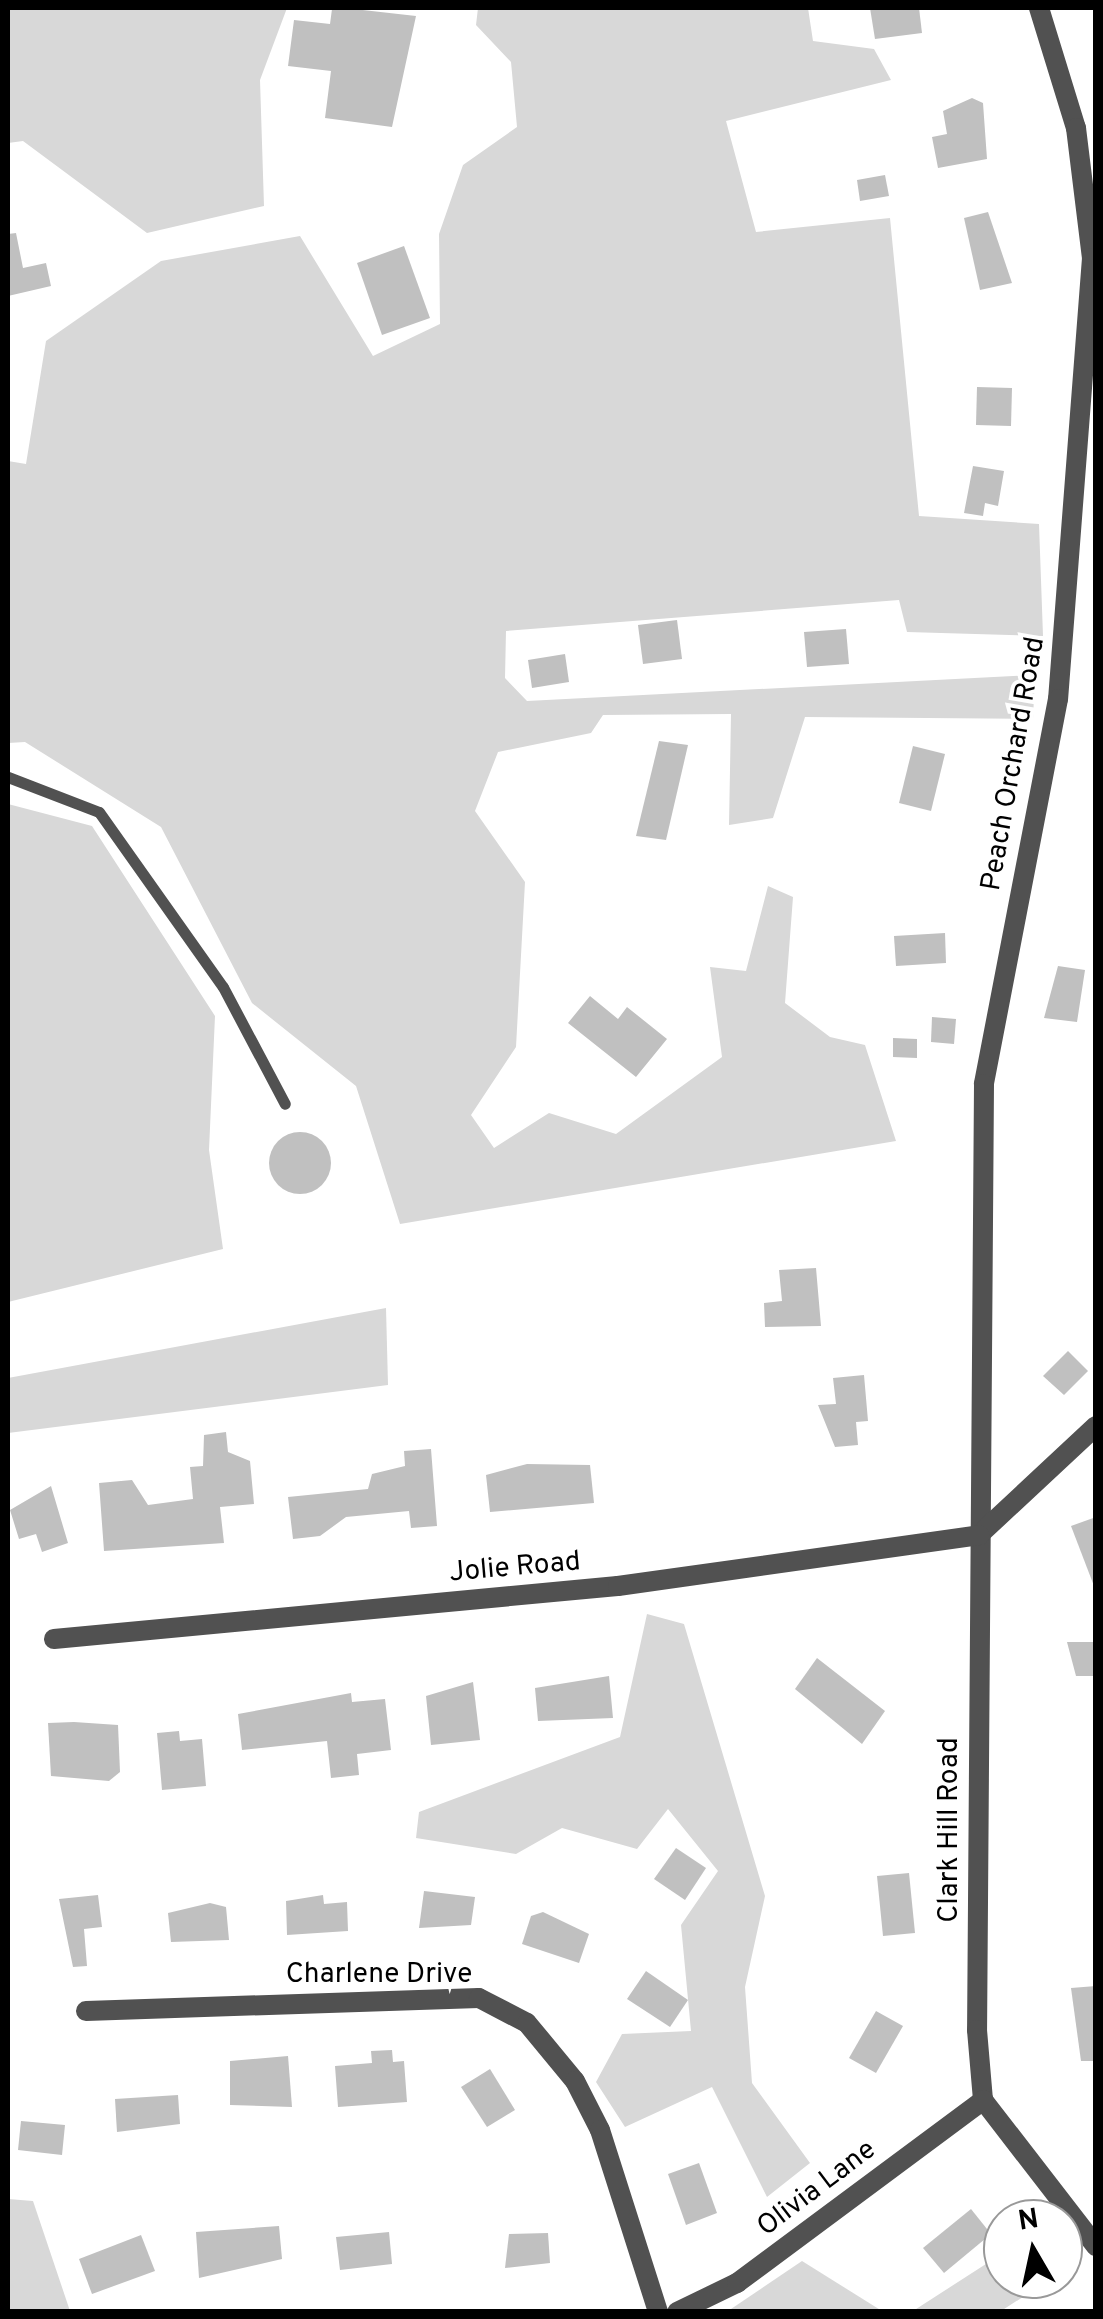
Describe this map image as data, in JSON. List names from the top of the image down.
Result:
{
  "streets": {
    "street": [
      "Peach Orchard Road",
      "Jolie Road",
      "Clark Hill Road",
      "Charlene Drive",
      "Olivia Lane"
    ]
  },
  "crossings": [
    ["Peach Orchard Road", "Jolie Road"],
    ["Peach Orchard Road", "Clark Hill Road"],
    ["Jolie Road", "Clark Hill Road"],
    ["Clark Hill Road", "Olivia Lane"]
  ],
  "north": "top"
}
